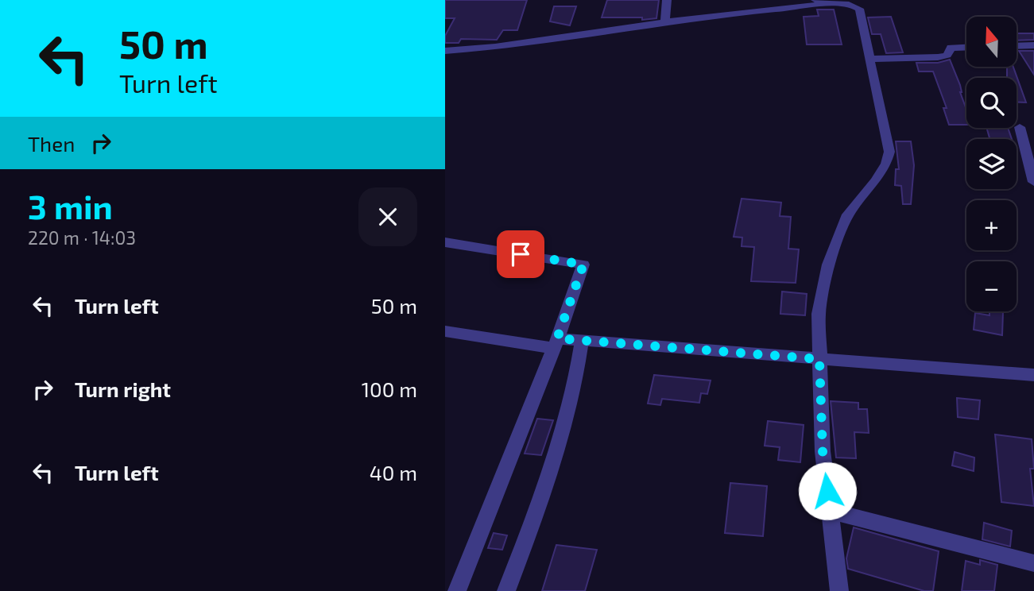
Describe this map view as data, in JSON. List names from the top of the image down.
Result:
{
  "north": "top",
  "page": {
    "turn": ["50 m", "Turn left"],
    "map_buttons": ["+", "−"],
    "then": "Then",
    "heading": ["3 min", "220 m · 14:03"],
    "list": [
      {
        "name": "Turn left",
        "value": "50 m"
      },
      {
        "name": "Turn right",
        "value": "100 m"
      },
      {
        "name": "Turn left",
        "value": "40 m"
      }
    ]
  }
}
